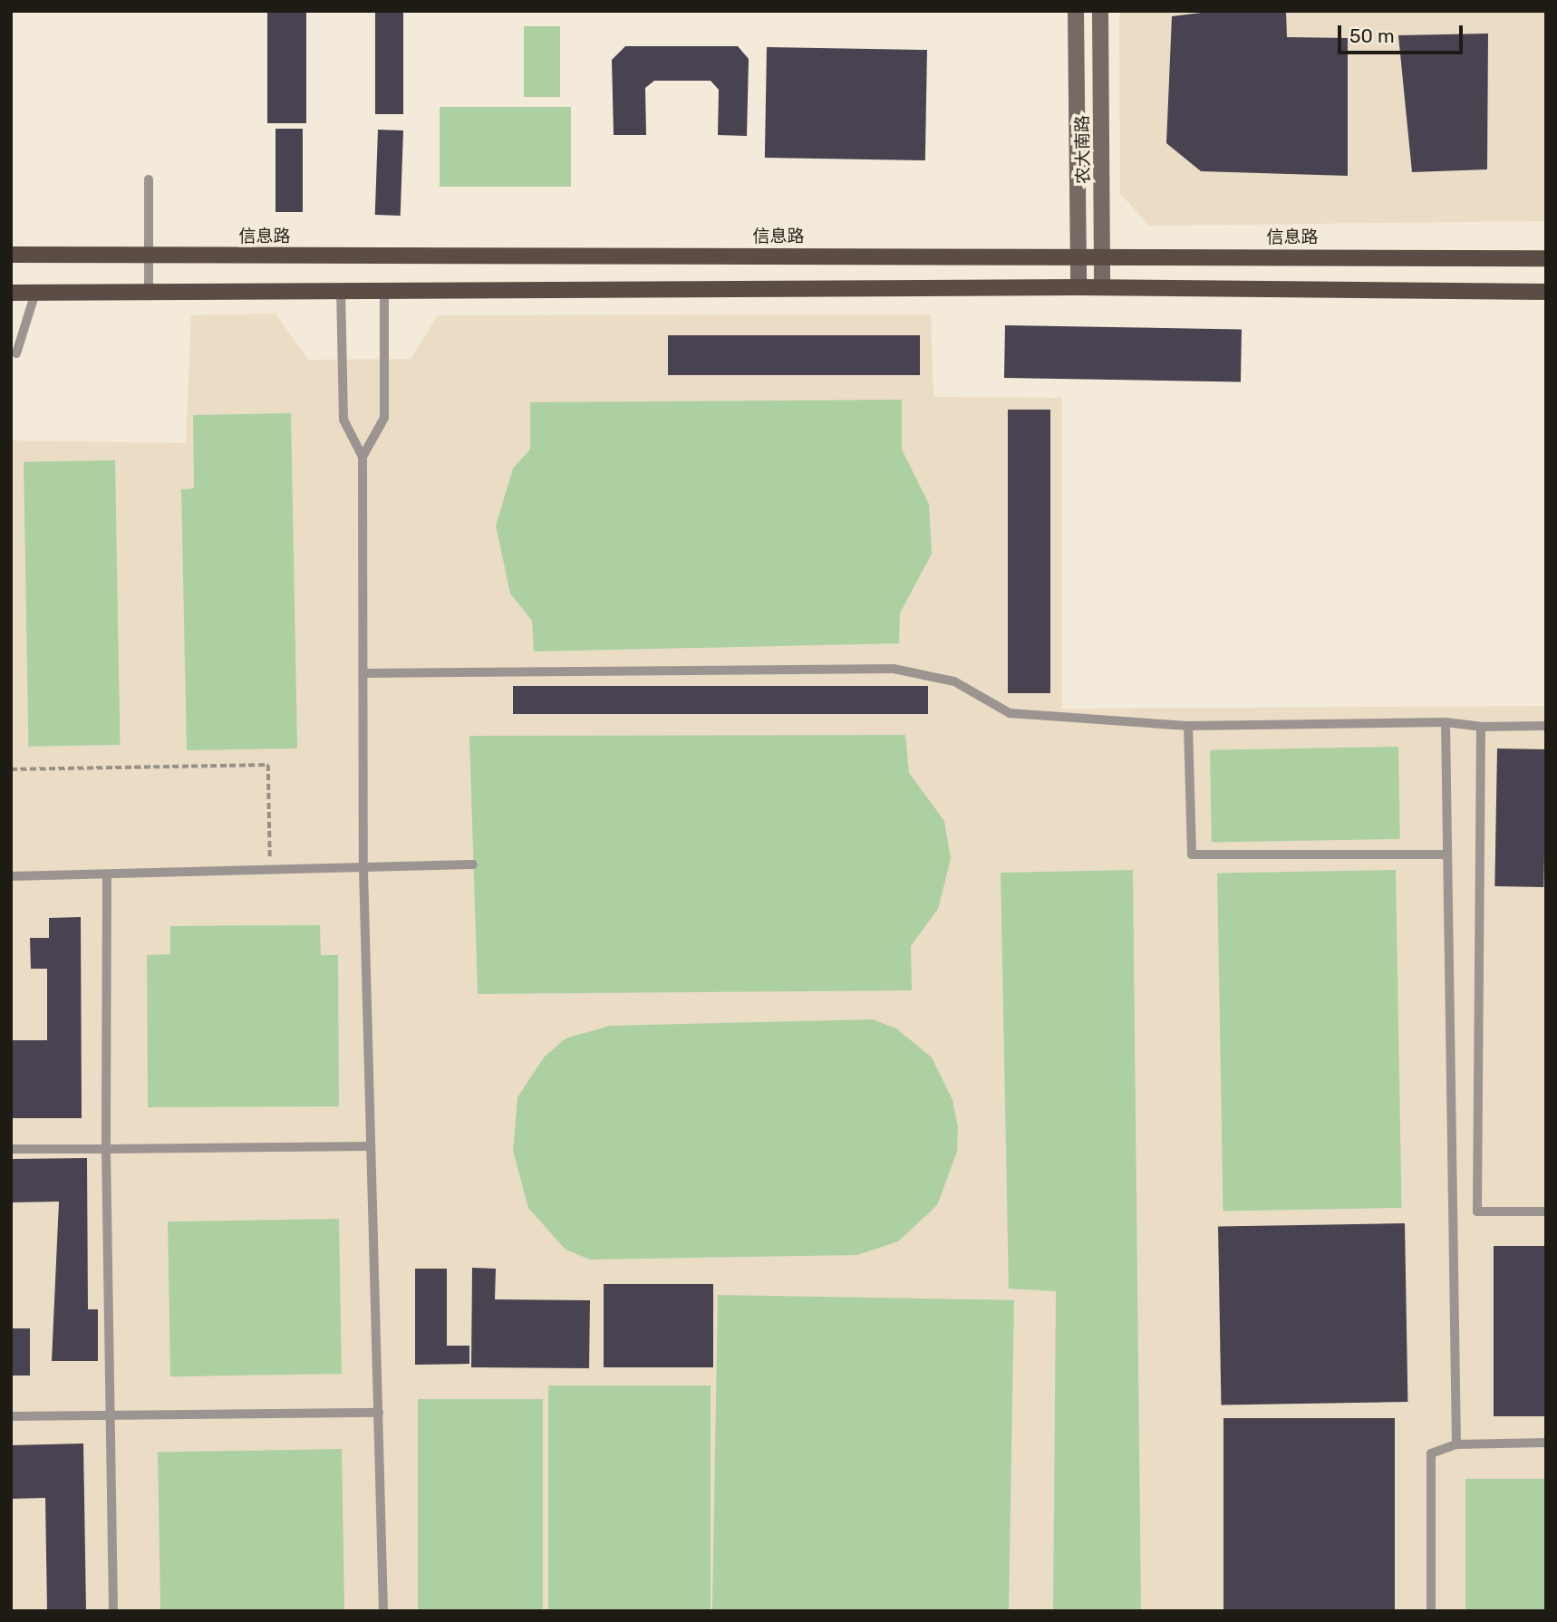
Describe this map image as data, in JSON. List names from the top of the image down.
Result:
{
  "streets": {
    "main road": ["农大南路", "信息路"]
  },
  "crossings": [
    ["农大南路", "信息路"]
  ],
  "scale_bar": "50 m"
}
